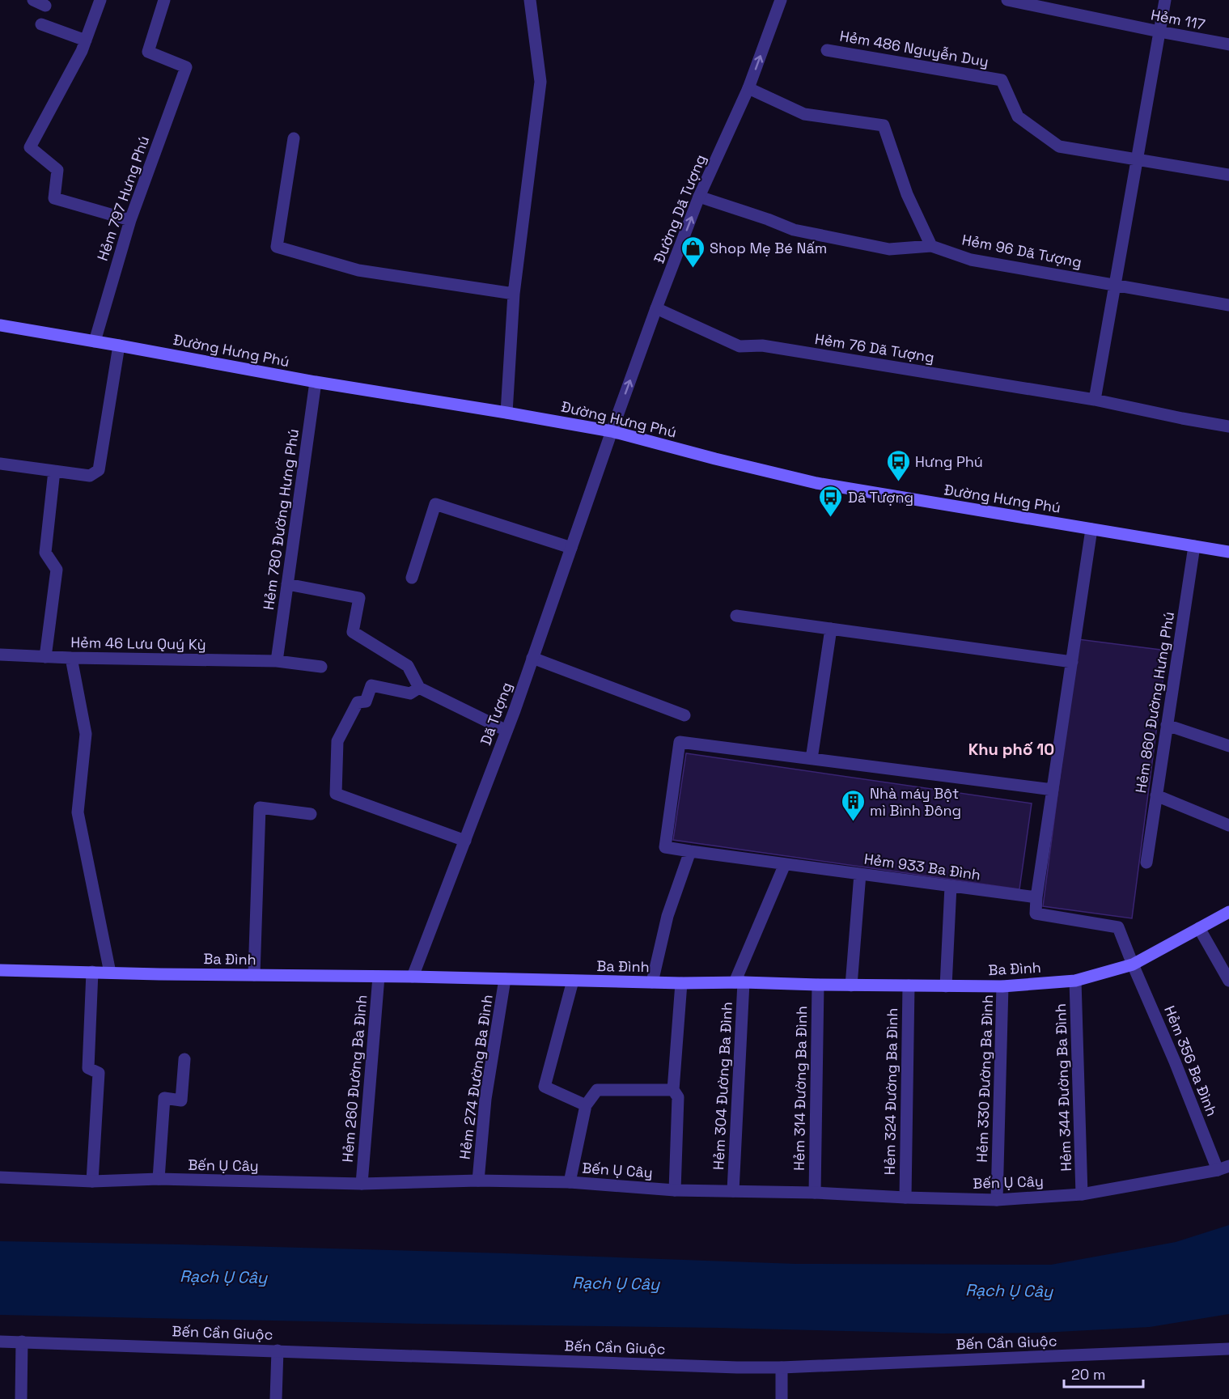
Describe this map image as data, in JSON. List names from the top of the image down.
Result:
{
  "streets": {
    "street": [
      "Hẻm 117",
      "Hẻm 486 Nguyễn Duy",
      "Hẻm 797 Hưng Phú",
      "Đường Dã Tượng",
      "Hẻm 96 Dã Tượng",
      "Hẻm 76 Dã Tượng",
      "Đường Hưng Phú",
      "Hẻm 780 Đường Hưng Phú",
      "Hẻm 46 Lưu Quý Kỳ",
      "Hẻm 860 Đường Hưng Phú",
      "Dã Tượng",
      "Hẻm 933 Ba Đình",
      "Ba Đình",
      "Hẻm 356 Ba Đình",
      "Hẻm 274 Đường Ba Đình",
      "Hẻm 260 Đường Ba Đình",
      "Hẻm 330 Đường Ba Đình",
      "Hẻm 304 Đường Ba Đình",
      "Hẻm 344 Đường Ba Đình",
      "Hẻm 314 Đường Ba Đình",
      "Hẻm 324 Đường Ba Đình",
      "Bến Ụ Cây",
      "Bến Cần Giuộc"
    ]
  },
  "crossings": [
    ["Hẻm 797 Hưng Phú", "Đường Hưng Phú"],
    ["Đường Dã Tượng", "Hẻm 96 Dã Tượng"],
    ["Đường Dã Tượng", "Hẻm 76 Dã Tượng"],
    ["Đường Dã Tượng", "Đường Hưng Phú"],
    ["Đường Dã Tượng", "Dã Tượng"],
    ["Đường Hưng Phú", "Hẻm 780 Đường Hưng Phú"],
    ["Đường Hưng Phú", "Hẻm 860 Đường Hưng Phú"],
    ["Đường Hưng Phú", "Dã Tượng"],
    ["Hẻm 780 Đường Hưng Phú", "Hẻm 46 Lưu Quý Kỳ"],
    ["Dã Tượng", "Ba Đình"],
    ["Ba Đình", "Hẻm 356 Ba Đình"],
    ["Ba Đình", "Hẻm 274 Đường Ba Đình"],
    ["Ba Đình", "Hẻm 260 Đường Ba Đình"],
    ["Ba Đình", "Hẻm 330 Đường Ba Đình"],
    ["Ba Đình", "Hẻm 304 Đường Ba Đình"],
    ["Ba Đình", "Hẻm 344 Đường Ba Đình"],
    ["Ba Đình", "Hẻm 314 Đường Ba Đình"],
    ["Ba Đình", "Hẻm 324 Đường Ba Đình"],
    ["Hẻm 356 Ba Đình", "Bến Ụ Cây"],
    ["Hẻm 274 Đường Ba Đình", "Bến Ụ Cây"],
    ["Hẻm 260 Đường Ba Đình", "Bến Ụ Cây"],
    ["Hẻm 330 Đường Ba Đình", "Bến Ụ Cây"],
    ["Hẻm 304 Đường Ba Đình", "Bến Ụ Cây"],
    ["Hẻm 344 Đường Ba Đình", "Bến Ụ Cây"],
    ["Hẻm 314 Đường Ba Đình", "Bến Ụ Cây"],
    ["Hẻm 324 Đường Ba Đình", "Bến Ụ Cây"]
  ],
  "one_way": ["Đường Dã Tượng"],
  "districts": ["Khu phố 10"],
  "water": ["Rạch Ụ Cây"],
  "places": {
    "shop": ["Shop Mẹ Bé Nấm"],
    "bus stop": ["Hưng Phú", "Dã Tượng"],
    "building": ["Nhà máy Bột mì Bình Đông"]
  },
  "scale_bar": "20 m"
}
